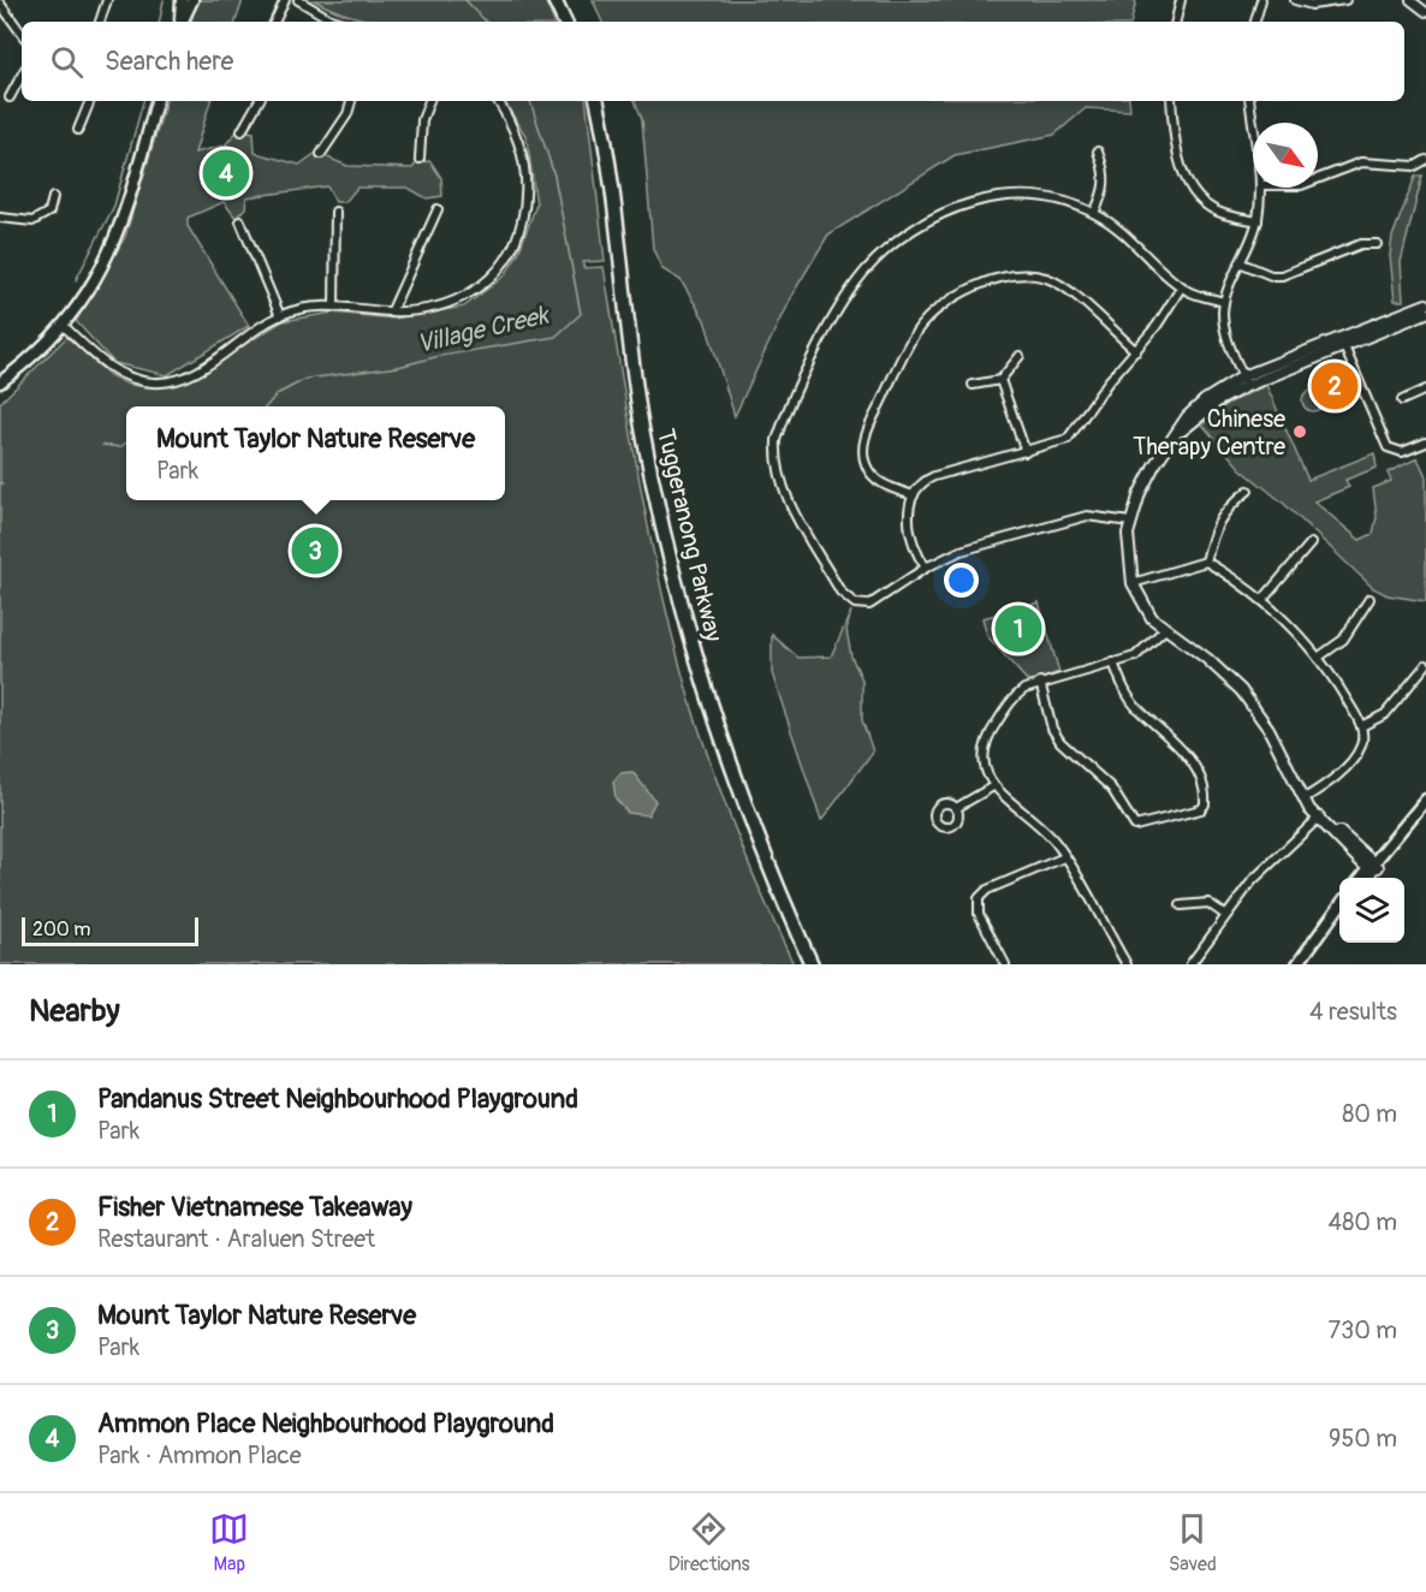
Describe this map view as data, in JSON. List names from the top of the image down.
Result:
{
  "streets": {
    "highway": ["Tuggeranong Parkway"]
  },
  "water": ["Village Creek"],
  "places": ["Chinese Therapy Centre"],
  "scale_bar": "200 m",
  "north": "bottom right",
  "page": {
    "search": "Search here",
    "pins": [
      "4",
      "2",
      "3",
      "1"
    ],
    "popup": ["Mount Taylor Nature Reserve", "Park"],
    "scale": "200 m",
    "heading": ["Nearby", "4 results"],
    "list": [
      {
        "mark": "1",
        "name": "Pandanus Street Neighbourhood Playground",
        "note": "Park",
        "value": "80 m"
      },
      {
        "mark": "2",
        "name": "Fisher Vietnamese Takeaway",
        "note": "Restaurant · Araluen Street",
        "value": "480 m"
      },
      {
        "mark": "3",
        "name": "Mount Taylor Nature Reserve",
        "note": "Park",
        "value": "730 m"
      },
      {
        "mark": "4",
        "name": "Ammon Place Neighbourhood Playground",
        "note": "Park · Ammon Place",
        "value": "950 m"
      }
    ],
    "nav": ["Map", "Directions", "Saved"]
  }
}
